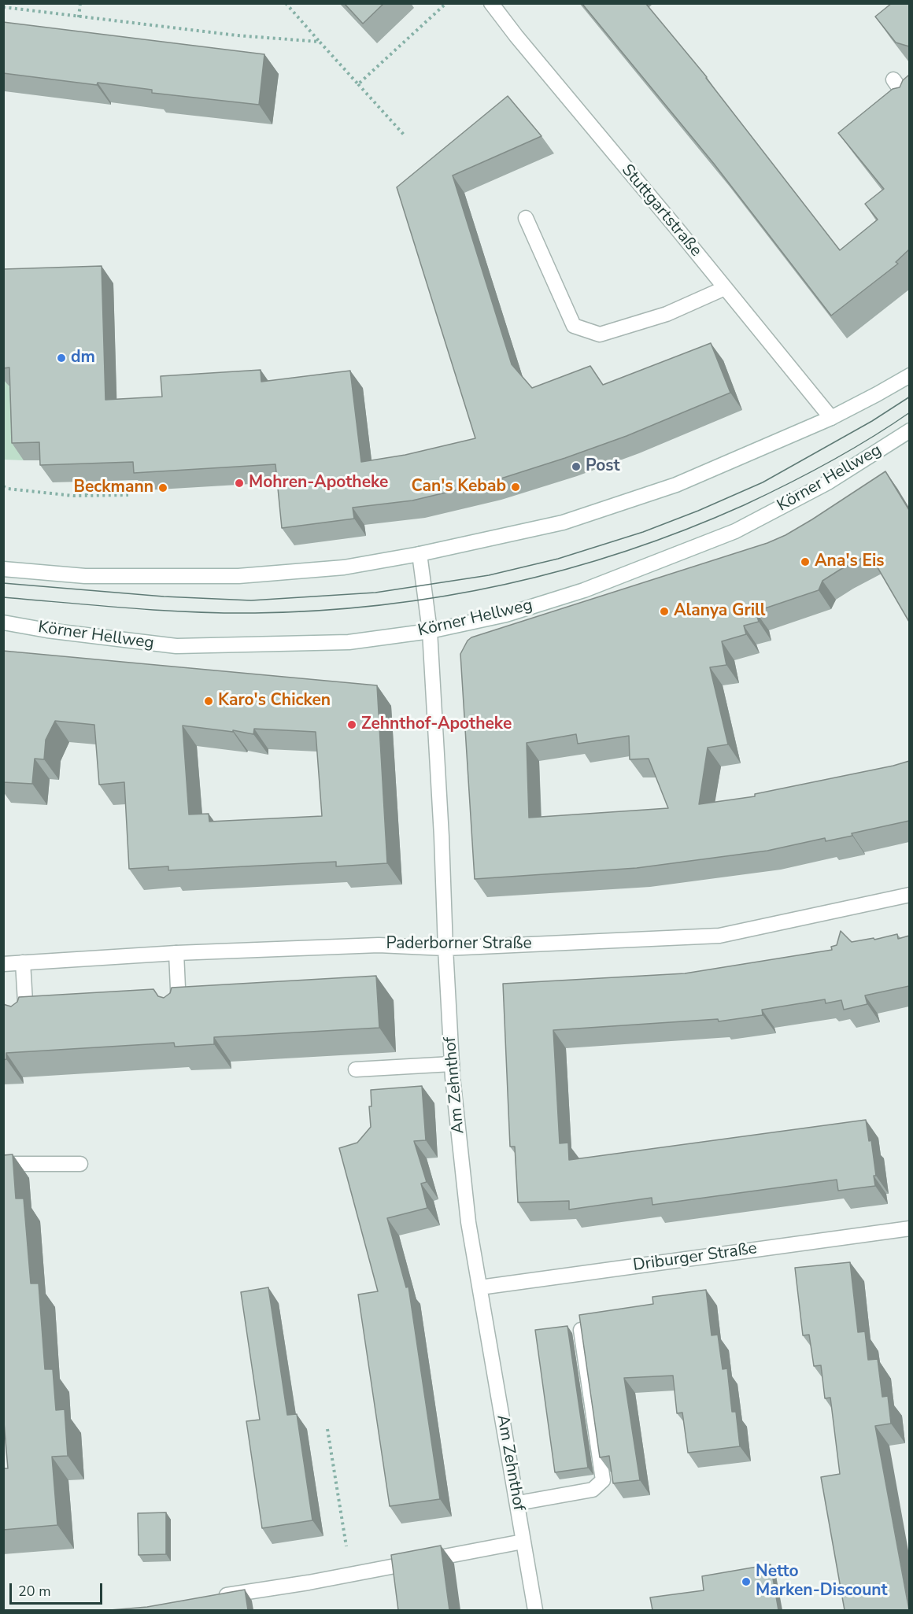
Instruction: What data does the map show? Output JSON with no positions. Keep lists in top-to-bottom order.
{
  "streets": {
    "street": [
      "Stuttgartstraße",
      "Körner Hellweg",
      "Paderborner Straße",
      "Am Zehnthof",
      "Driburger Straße"
    ]
  },
  "crossings": [
    ["Körner Hellweg", "Am Zehnthof"],
    ["Paderborner Straße", "Am Zehnthof"],
    ["Am Zehnthof", "Driburger Straße"]
  ],
  "places": [
    "dm",
    "Post",
    "Mohren-Apotheke",
    "Can's Kebab",
    "Beckmann",
    "Ana's Eis",
    "Alanya Grill",
    "Karo's Chicken",
    "Zehnthof-Apotheke",
    "Netto Marken-Discount"
  ],
  "scale_bar": "20 m"
}
